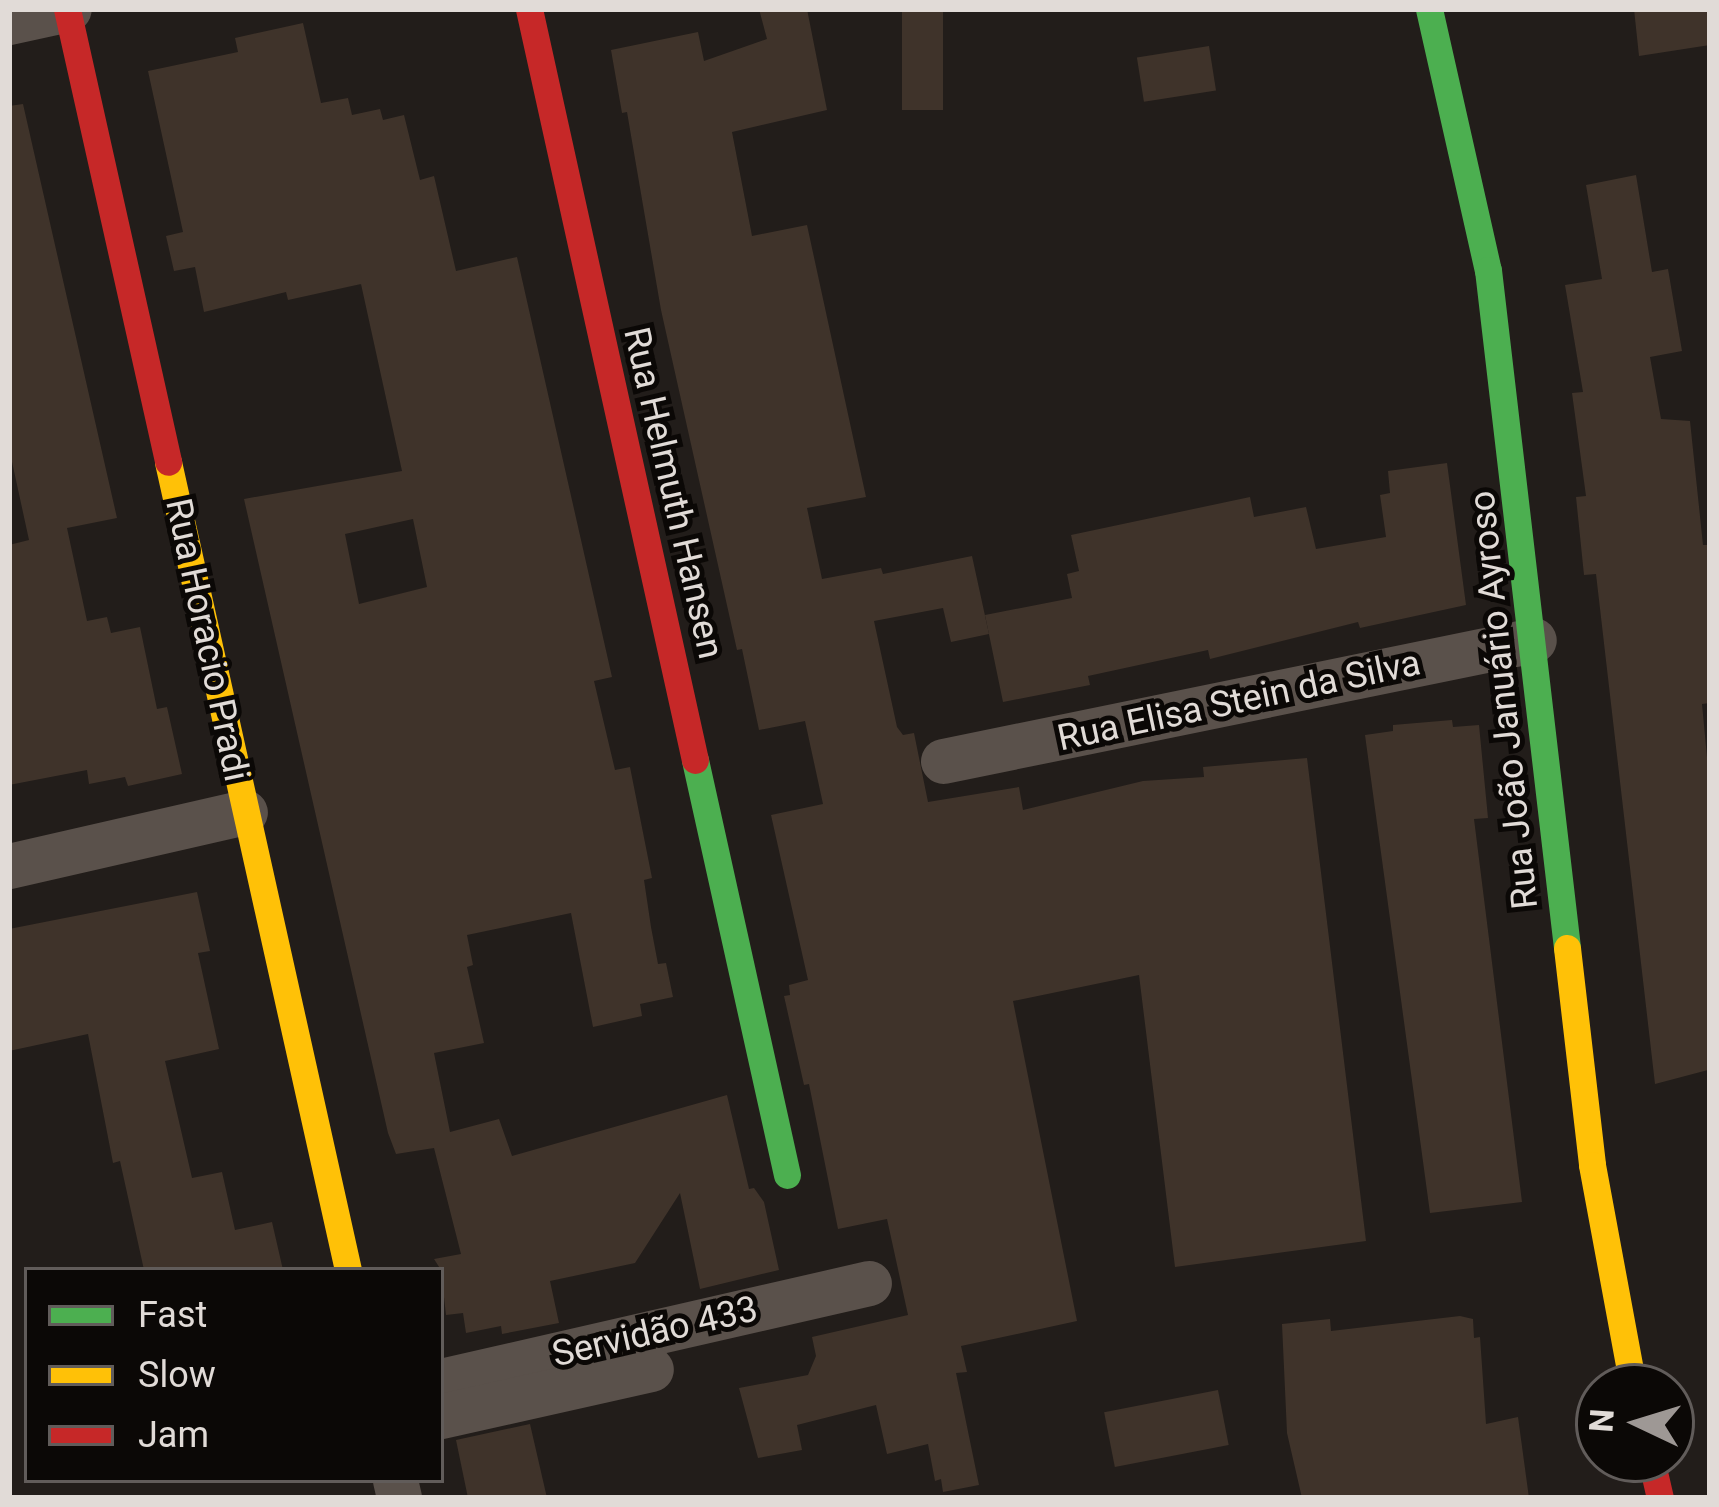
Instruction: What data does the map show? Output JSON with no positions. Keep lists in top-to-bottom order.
{
  "streets": {
    "street": [
      "Rua Helmuth Hansen",
      "Rua Horacio Pradi",
      "Rua João Januário Ayroso",
      "Rua Elisa Stein da Silva",
      "Servidão 433"
    ]
  },
  "crossings": [
    ["Rua João Januário Ayroso", "Rua Elisa Stein da Silva"]
  ],
  "legend": ["Fast", "Slow", "Jam"],
  "north": "left"
}
